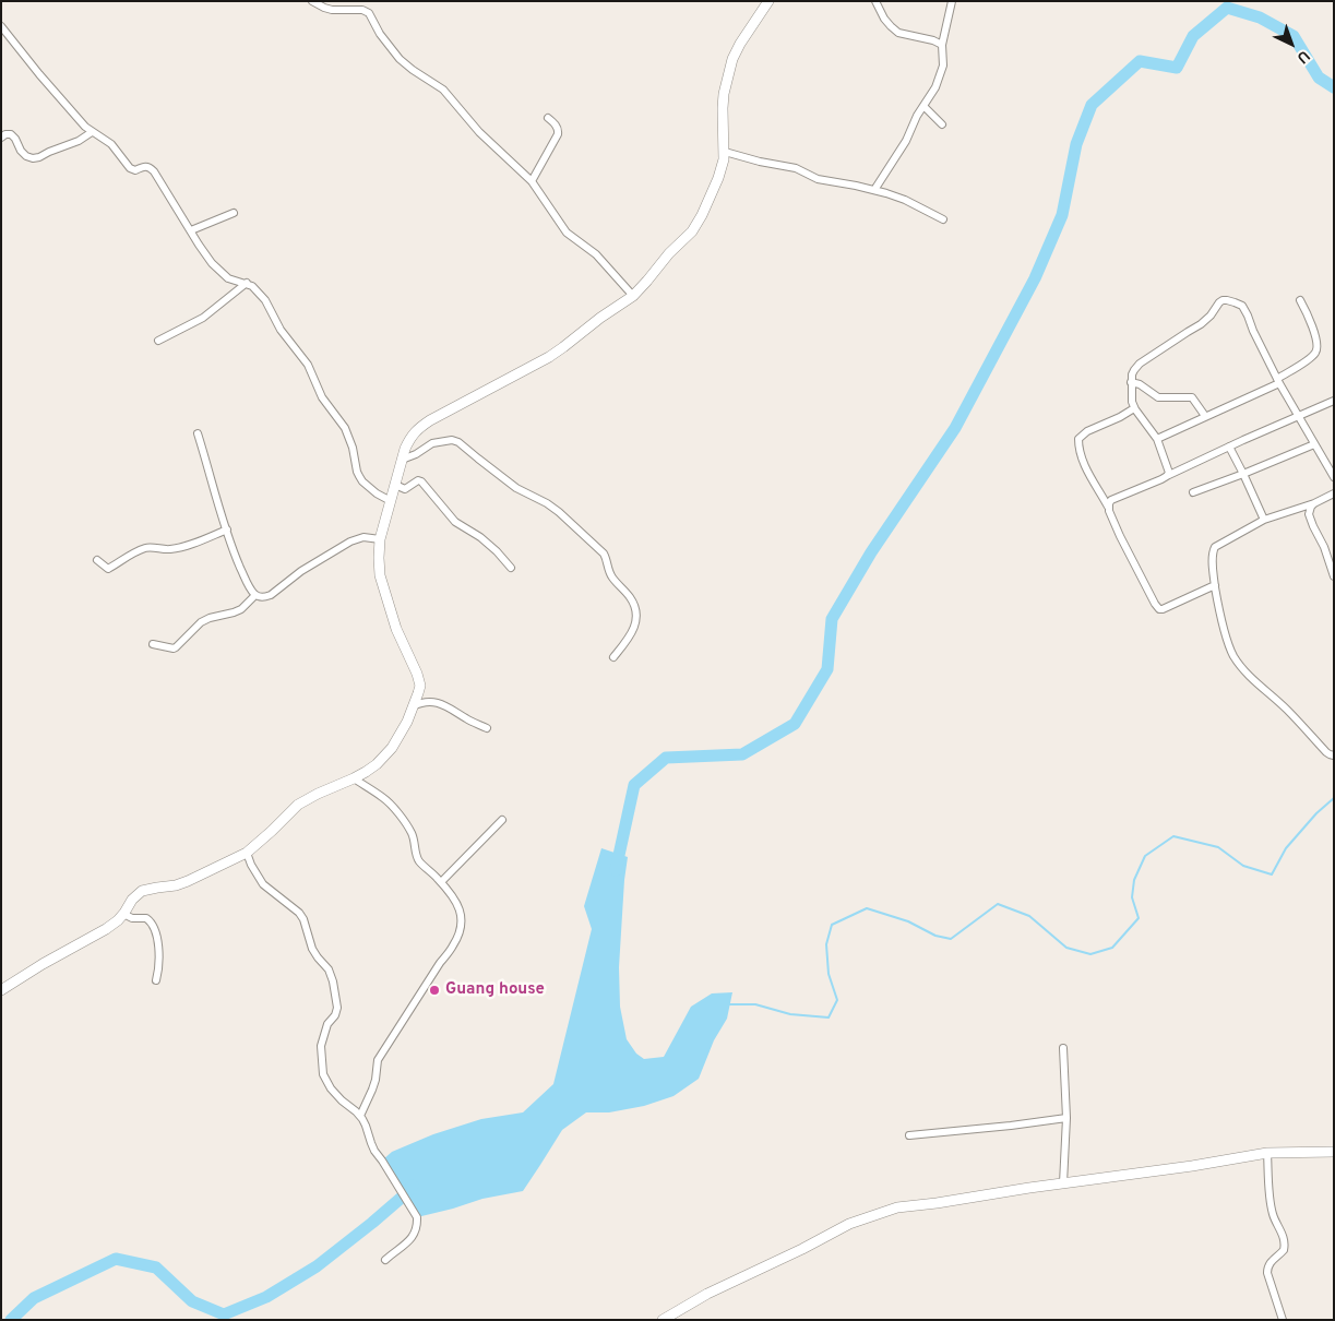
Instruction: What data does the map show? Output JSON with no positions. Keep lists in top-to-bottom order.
{
  "places": ["Guang house"],
  "north": "bottom right"
}
